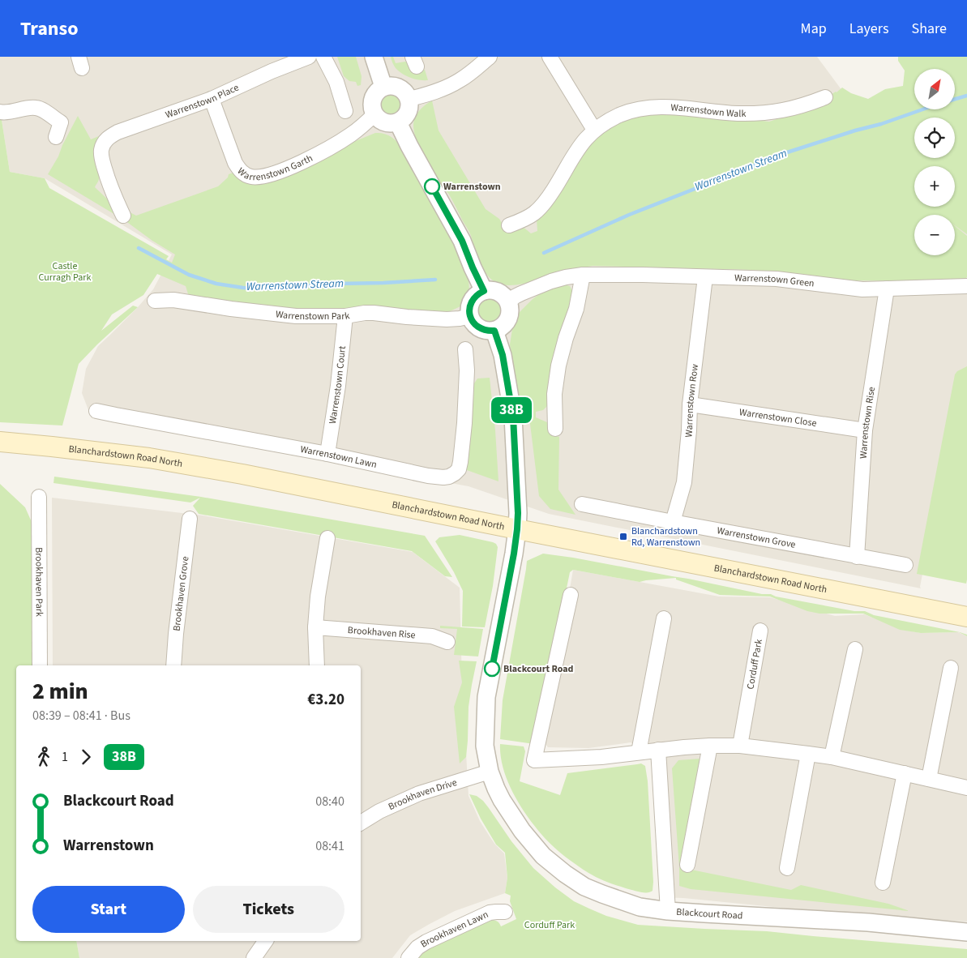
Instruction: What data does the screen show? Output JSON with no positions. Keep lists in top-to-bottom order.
{
  "streets": {
    "main road": ["Blanchardstown Road North"],
    "street": [
      "Warrenstown Place",
      "Warrenstown Walk",
      "Warrenstown Garth",
      "Warrenstown Green",
      "Warrenstown Park",
      "Warrenstown Court",
      "Warrenstown Row",
      "Warrenstown Close",
      "Warrenstown Rise",
      "Warrenstown Lawn",
      "Warrenstown Grove",
      "Brookhaven Park",
      "Brookhaven Grove",
      "Brookhaven Rise",
      "Corduff Park",
      "Brookhaven Drive",
      "Blackcourt Road",
      "Brookhaven Lawn"
    ]
  },
  "crossings": [
    ["Warrenstown Place", "Warrenstown Garth"],
    ["Warrenstown Green", "Warrenstown Park"],
    ["Warrenstown Green", "Warrenstown Row"],
    ["Warrenstown Green", "Warrenstown Rise"],
    ["Warrenstown Green", "Blackcourt Road"],
    ["Warrenstown Park", "Warrenstown Court"],
    ["Warrenstown Park", "Blackcourt Road"],
    ["Warrenstown Court", "Warrenstown Lawn"],
    ["Warrenstown Row", "Warrenstown Close"],
    ["Warrenstown Row", "Warrenstown Grove"],
    ["Warrenstown Close", "Warrenstown Rise"],
    ["Warrenstown Rise", "Warrenstown Grove"],
    ["Blanchardstown Road North", "Blackcourt Road"],
    ["Brookhaven Drive", "Blackcourt Road"]
  ],
  "water": ["Warrenstown Stream"],
  "parks": ["Castle Curragh Park", "Corduff Park"],
  "places": {
    "other": ["Warrenstown", "Blackcourt Road"],
    "transit": ["Blanchardstown Rd, Warrenstown"]
  },
  "lines": ["bus line 38B"],
  "north": "top right",
  "page": {
    "header": "Transo",
    "nav": ["Map", "Layers", "Share"],
    "on_map": "38B",
    "map_buttons": ["+", "−"],
    "heading": ["2 min", "08:39 – 08:41 · Bus", "€3.20"],
    "legs": ["1", "38B"],
    "list": [
      {
        "name": "Blackcourt Road",
        "value": "08:40"
      },
      {
        "name": "Warrenstown",
        "value": "08:41"
      }
    ],
    "buttons": ["Start", "Tickets"]
  }
}
